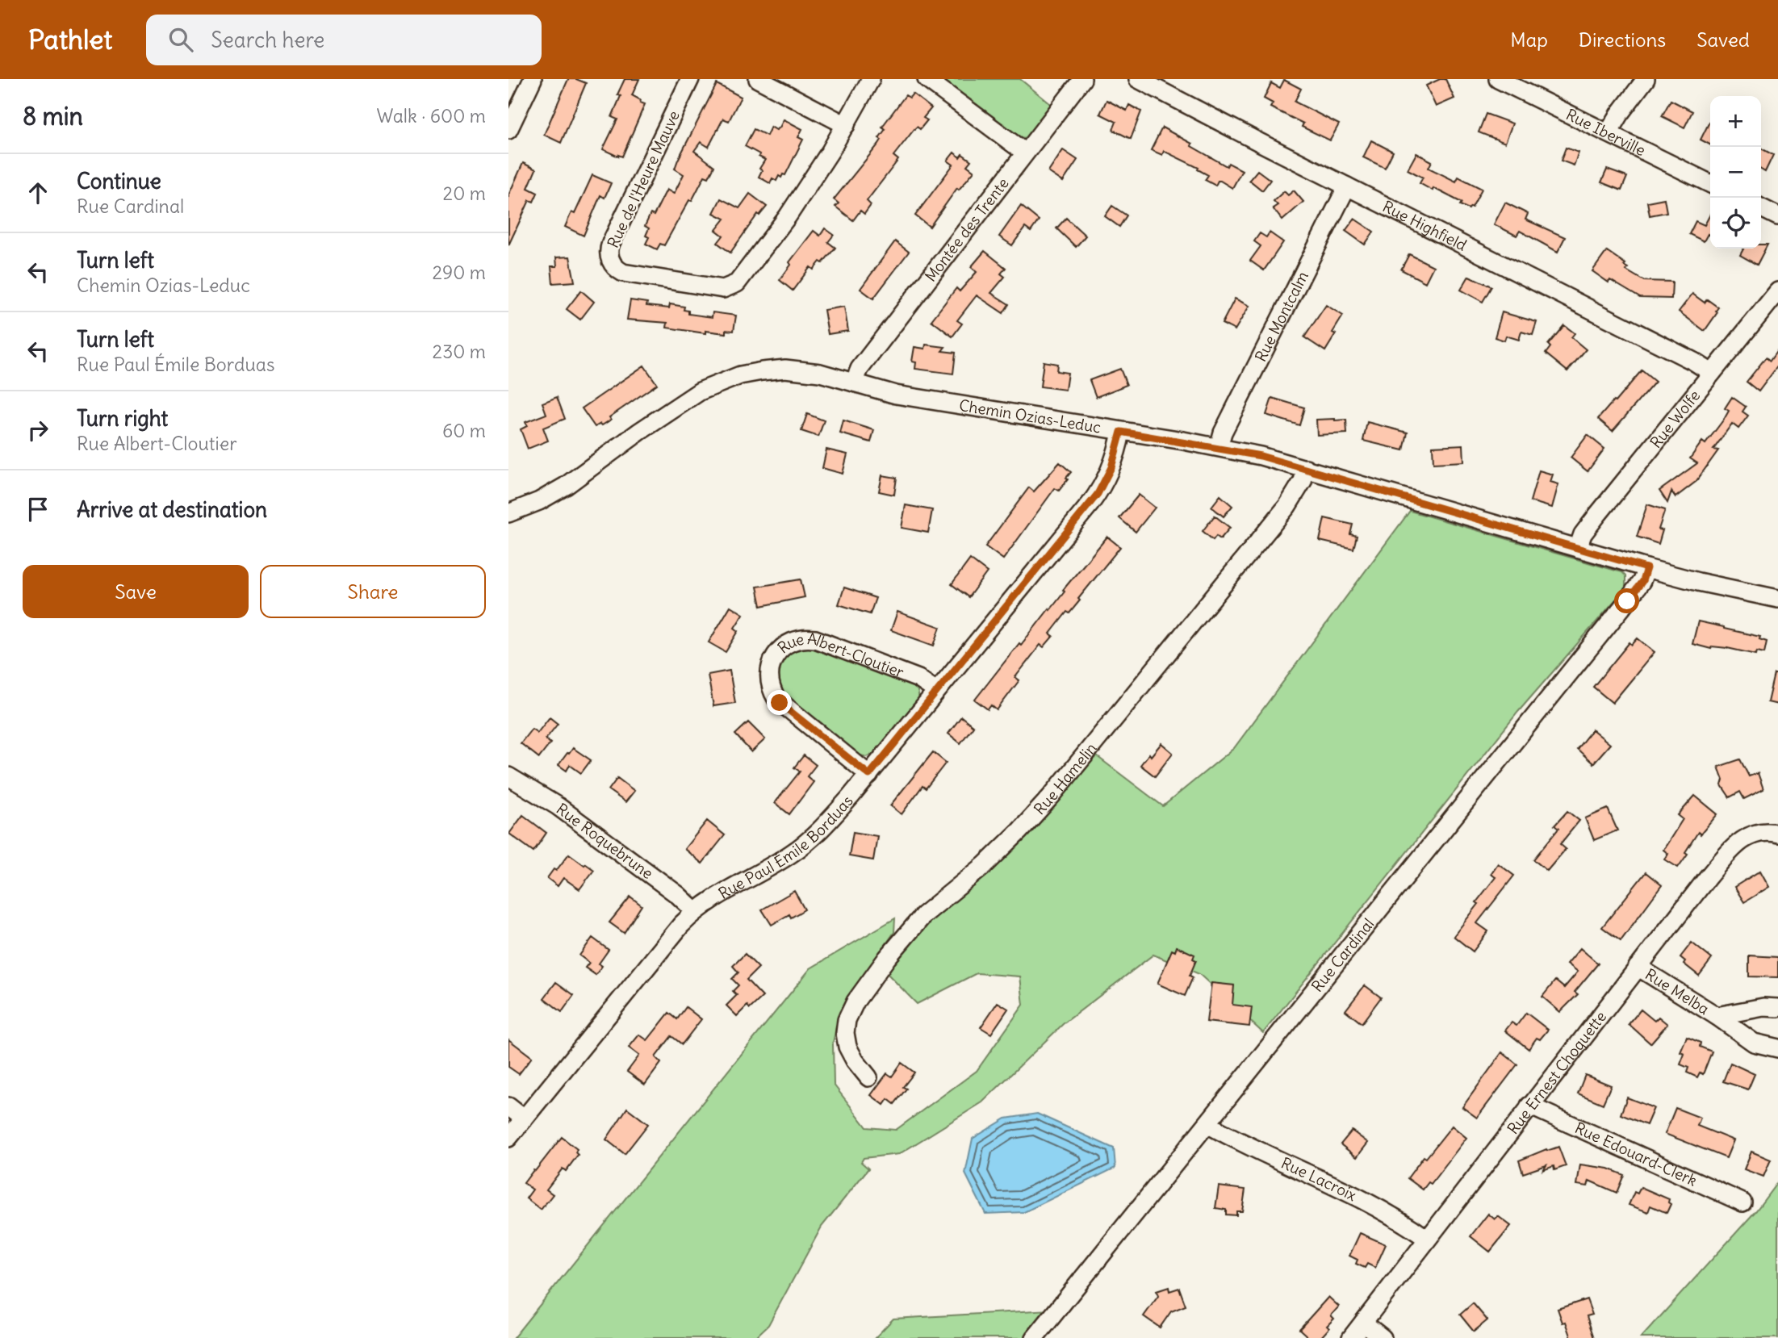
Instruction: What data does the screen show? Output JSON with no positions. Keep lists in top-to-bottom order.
{
  "streets": {
    "street": [
      "Rue Iberville",
      "Rue de l'Heure Mauve",
      "Rue Highfield",
      "Montée des Trente",
      "Rue Montcalm",
      "Chemin Ozias-Leduc",
      "Rue Wolfe",
      "Rue Albert-Cloutier",
      "Rue Hamelin",
      "Rue Roquebrune",
      "Rue Paul Émile Borduas",
      "Rue Cardinal",
      "Rue Melba",
      "Rue Ernest Choquette",
      "Rue Edouard-Clerk",
      "Rue Lacroix"
    ]
  },
  "crossings": [
    ["Rue Highfield", "Rue Montcalm"],
    ["Rue Highfield", "Rue Wolfe"],
    ["Montée des Trente", "Chemin Ozias-Leduc"],
    ["Rue Montcalm", "Chemin Ozias-Leduc"],
    ["Chemin Ozias-Leduc", "Rue Wolfe"],
    ["Chemin Ozias-Leduc", "Rue Hamelin"],
    ["Chemin Ozias-Leduc", "Rue Paul Émile Borduas"],
    ["Chemin Ozias-Leduc", "Rue Cardinal"],
    ["Rue Albert-Cloutier", "Rue Paul Émile Borduas"],
    ["Rue Roquebrune", "Rue Paul Émile Borduas"],
    ["Rue Cardinal", "Rue Lacroix"],
    ["Rue Melba", "Rue Ernest Choquette"],
    ["Rue Ernest Choquette", "Rue Edouard-Clerk"],
    ["Rue Ernest Choquette", "Rue Lacroix"]
  ],
  "page": {
    "header": "Pathlet",
    "search": "Search here",
    "nav": ["Map", "Directions", "Saved"],
    "heading": ["8 min", "Walk · 600 m"],
    "map_buttons": ["+", "−"],
    "list": [
      ["Continue", "Rue Cardinal", "20 m"],
      ["Turn left", "Chemin Ozias-Leduc", "290 m"],
      ["Turn left", "Rue Paul Émile Borduas", "230 m"],
      ["Turn right", "Rue Albert-Cloutier", "60 m"],
      "Arrive at destination"
    ],
    "buttons": ["Save", "Share"]
  }
}
